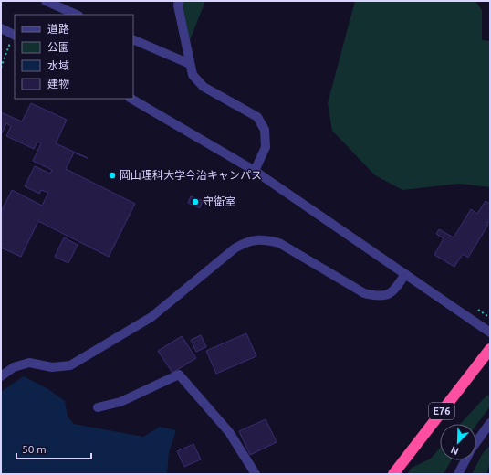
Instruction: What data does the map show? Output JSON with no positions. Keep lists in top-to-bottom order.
{
  "streets": {
    "highway": ["E76"]
  },
  "places": ["岡山理科大学今治キャンパス", "守衛室"],
  "legend": [
    "道路",
    "公園",
    "水域",
    "建物"
  ],
  "scale_bar": "50 m",
  "north": "bottom left"
}
